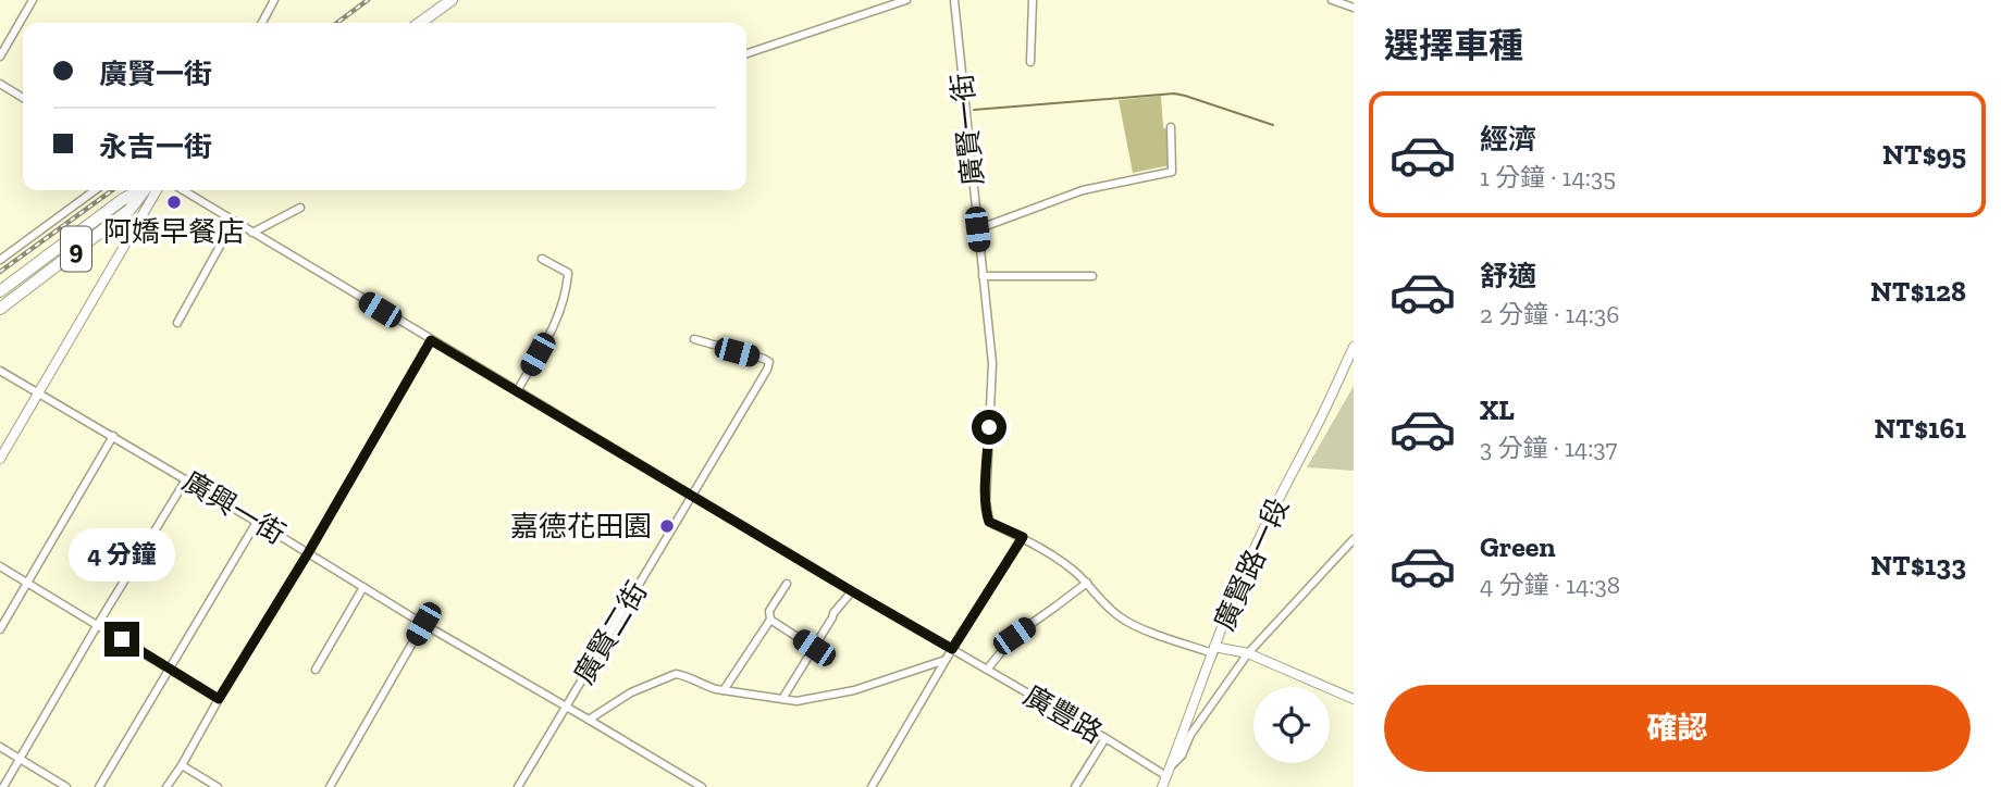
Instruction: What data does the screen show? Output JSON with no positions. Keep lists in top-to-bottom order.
{
  "streets": {
    "main road": ["9"],
    "street": [
      "廣賢一街",
      "廣興一街",
      "廣賢路一段",
      "廣賢二街",
      "廣豐路"
    ]
  },
  "crossings": [
    ["廣興一街", "廣賢二街"],
    ["廣賢路一段", "廣豐路"],
    ["廣賢二街", "廣豐路"]
  ],
  "places": ["阿嬌早餐店", "嘉德花田園"],
  "page": {
    "heading": "選擇車種",
    "banner": ["廣賢一街", "永吉一街"],
    "list": [
      {
        "name": "經濟",
        "note": "1 分鐘 · 14:35",
        "value": "NT$95"
      },
      {
        "name": "舒適",
        "note": "2 分鐘 · 14:36",
        "value": "NT$128"
      },
      {
        "name": "XL",
        "note": "3 分鐘 · 14:37",
        "value": "NT$161"
      },
      {
        "name": "Green",
        "note": "4 分鐘 · 14:38",
        "value": "NT$133"
      }
    ],
    "bubble": "4 分鐘",
    "buttons": "確認"
  }
}
